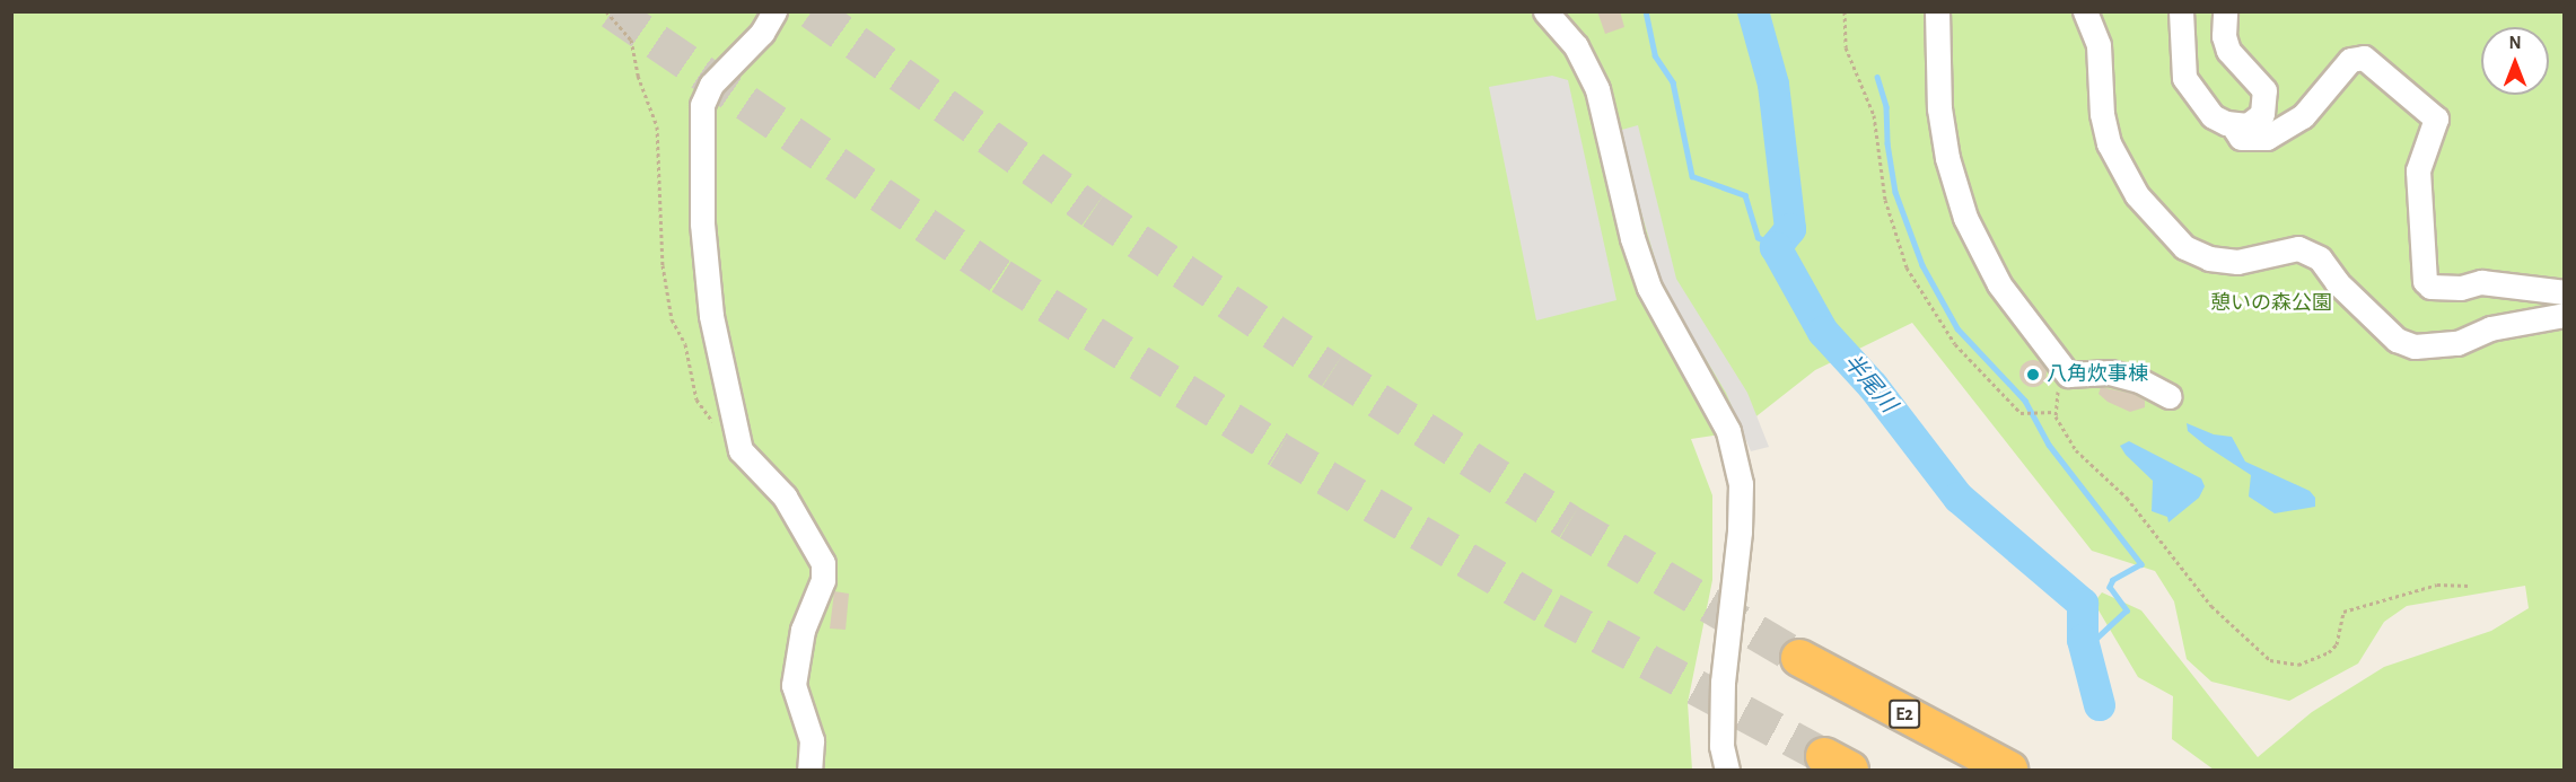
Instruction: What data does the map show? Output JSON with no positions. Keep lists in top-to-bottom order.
{
  "streets": {
    "highway": ["E2"]
  },
  "water": ["半尾川"],
  "parks": ["憩いの森公園"],
  "places": ["八角炊事棟"],
  "north": "top"
}
